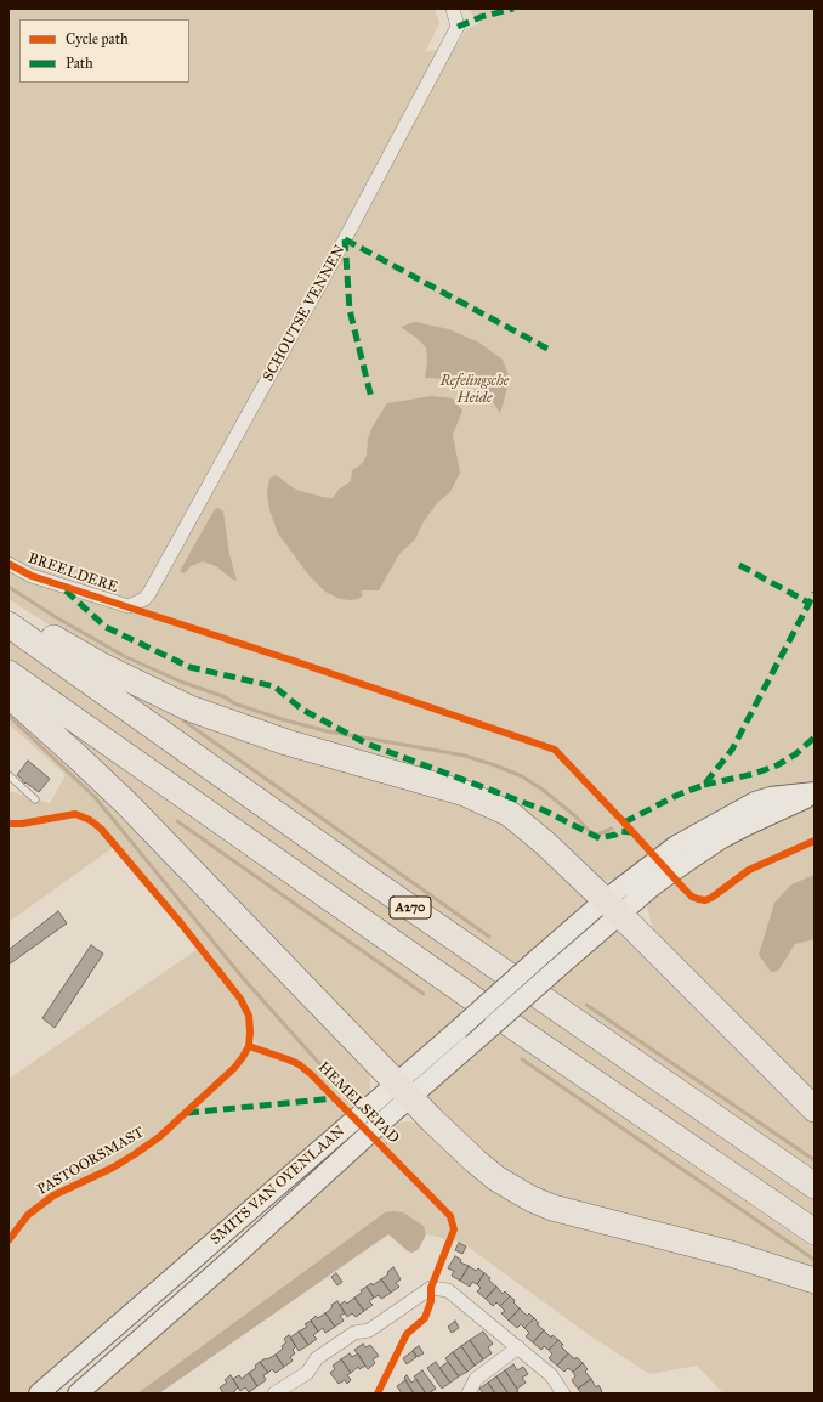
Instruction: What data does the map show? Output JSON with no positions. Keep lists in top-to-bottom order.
{
  "streets": {
    "highway": ["A270"],
    "main road": ["SMITS VAN OYENLAAN"],
    "street": ["SCHOUTSE VENNEN", "BREELDERE"],
    "cycle path": ["HEMELSEPAD", "PASTOORSMAST"]
  },
  "crossings": [
    ["SCHOUTSE VENNEN", "BREELDERE"]
  ],
  "parks": ["Refelingsche Heide"],
  "legend": ["Cycle path", "Path"]
}
